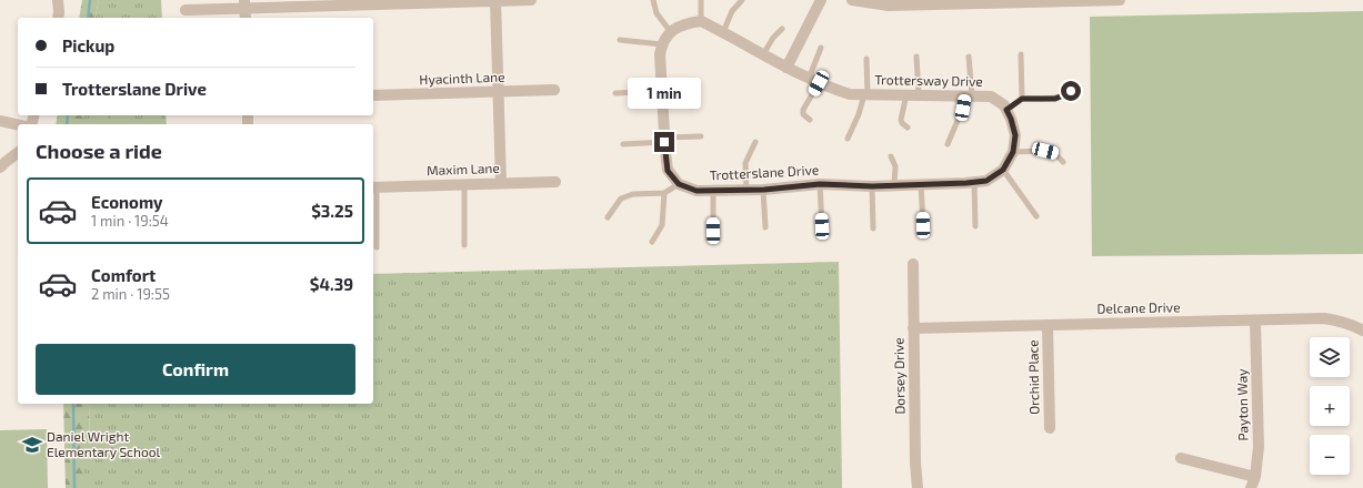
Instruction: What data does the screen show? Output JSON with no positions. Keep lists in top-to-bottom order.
{
  "streets": {
    "street": [
      "Hyacinth Lane",
      "Trottersway Drive",
      "Maxim Lane",
      "Trotterslane Drive",
      "Delcane Drive",
      "Dorsey Drive",
      "Orchid Place",
      "Payton Way"
    ]
  },
  "crossings": [
    ["Delcane Drive", "Dorsey Drive"],
    ["Delcane Drive", "Orchid Place"],
    ["Delcane Drive", "Payton Way"]
  ],
  "places": {
    "school or university": ["Daniel Wright Elementary School"]
  },
  "page": {
    "banner": ["Pickup", "Trotterslane Drive"],
    "bubble": "1 min",
    "heading": "Choose a ride",
    "list": [
      {
        "name": "Economy",
        "note": "1 min · 19:54",
        "value": "$3.25"
      },
      {
        "name": "Comfort",
        "note": "2 min · 19:55",
        "value": "$4.39"
      }
    ],
    "buttons": "Confirm",
    "map_buttons": ["+", "−"]
  }
}
